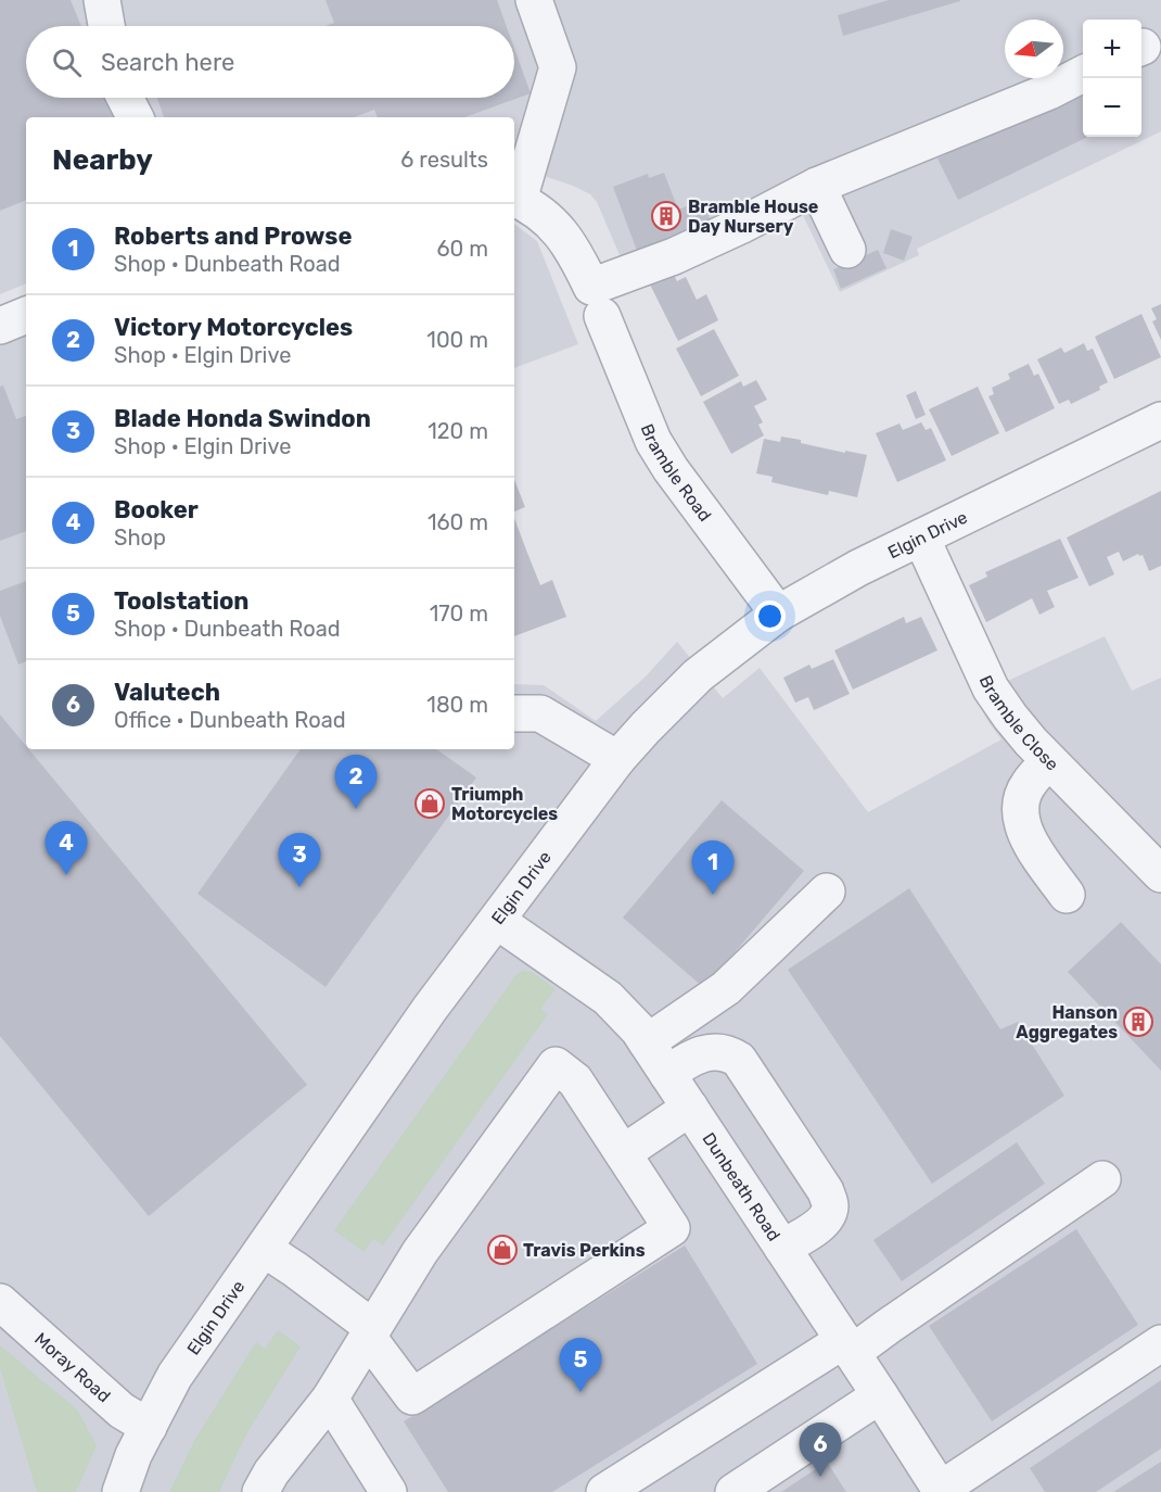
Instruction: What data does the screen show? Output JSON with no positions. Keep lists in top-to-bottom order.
{
  "streets": {
    "street": [
      "Bramble Road",
      "Elgin Drive",
      "Bramble Close",
      "Dunbeath Road",
      "Moray Road"
    ]
  },
  "crossings": [
    ["Bramble Road", "Elgin Drive"],
    ["Elgin Drive", "Bramble Close"],
    ["Elgin Drive", "Dunbeath Road"],
    ["Elgin Drive", "Moray Road"]
  ],
  "places": {
    "building": ["Bramble House Day Nursery", "Hanson Aggregates"],
    "shop": ["Triumph Motorcycles", "Travis Perkins"]
  },
  "north": "left",
  "page": {
    "map_buttons": ["+", "−"],
    "search": "Search here",
    "heading": ["Nearby", "6 results"],
    "list": [
      {
        "mark": "1",
        "name": "Roberts and Prowse",
        "note": "Shop · Dunbeath Road",
        "value": "60 m"
      },
      {
        "mark": "2",
        "name": "Victory Motorcycles",
        "note": "Shop · Elgin Drive",
        "value": "100 m"
      },
      {
        "mark": "3",
        "name": "Blade Honda Swindon",
        "note": "Shop · Elgin Drive",
        "value": "120 m"
      },
      {
        "mark": "4",
        "name": "Booker",
        "note": "Shop",
        "value": "160 m"
      },
      {
        "mark": "5",
        "name": "Toolstation",
        "note": "Shop · Dunbeath Road",
        "value": "170 m"
      },
      {
        "mark": "6",
        "name": "Valutech",
        "note": "Office · Dunbeath Road",
        "value": "180 m"
      }
    ],
    "pins": [
      "2",
      "4",
      "3",
      "1",
      "5",
      "6"
    ]
  }
}
